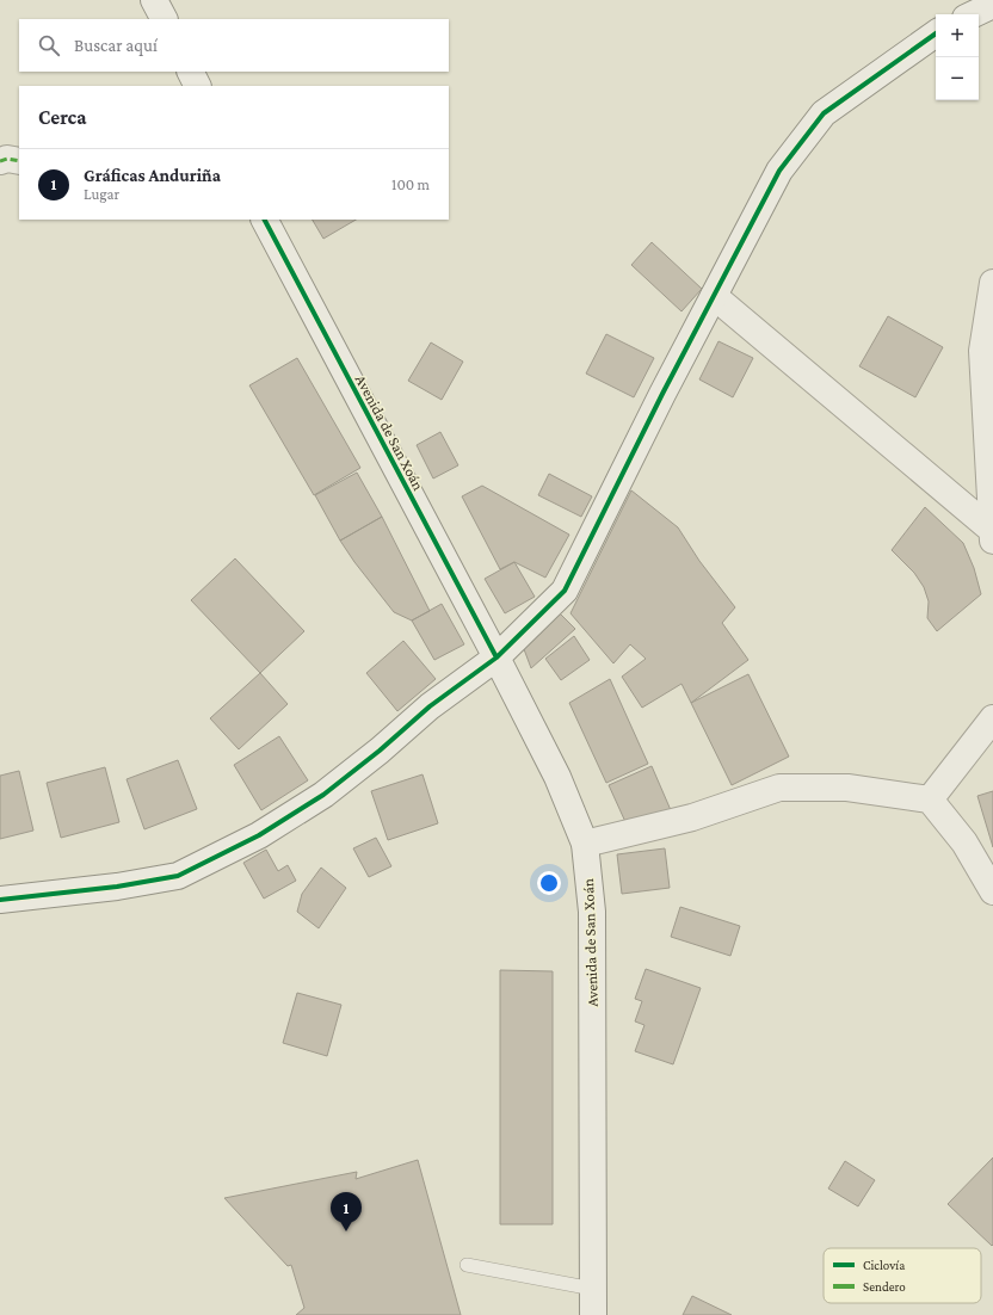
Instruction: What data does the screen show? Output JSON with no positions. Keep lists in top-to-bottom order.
{
  "streets": {
    "street": ["Avenida de San Xoán"]
  },
  "legend": ["Ciclovía", "Sendero"],
  "page": {
    "map_buttons": ["+", "−"],
    "search": "Buscar aquí",
    "heading": "Cerca",
    "list": [
      {
        "mark": "1",
        "name": "Gráficas Anduriña",
        "note": "Lugar",
        "value": "100 m"
      }
    ],
    "pins": "1"
  }
}
